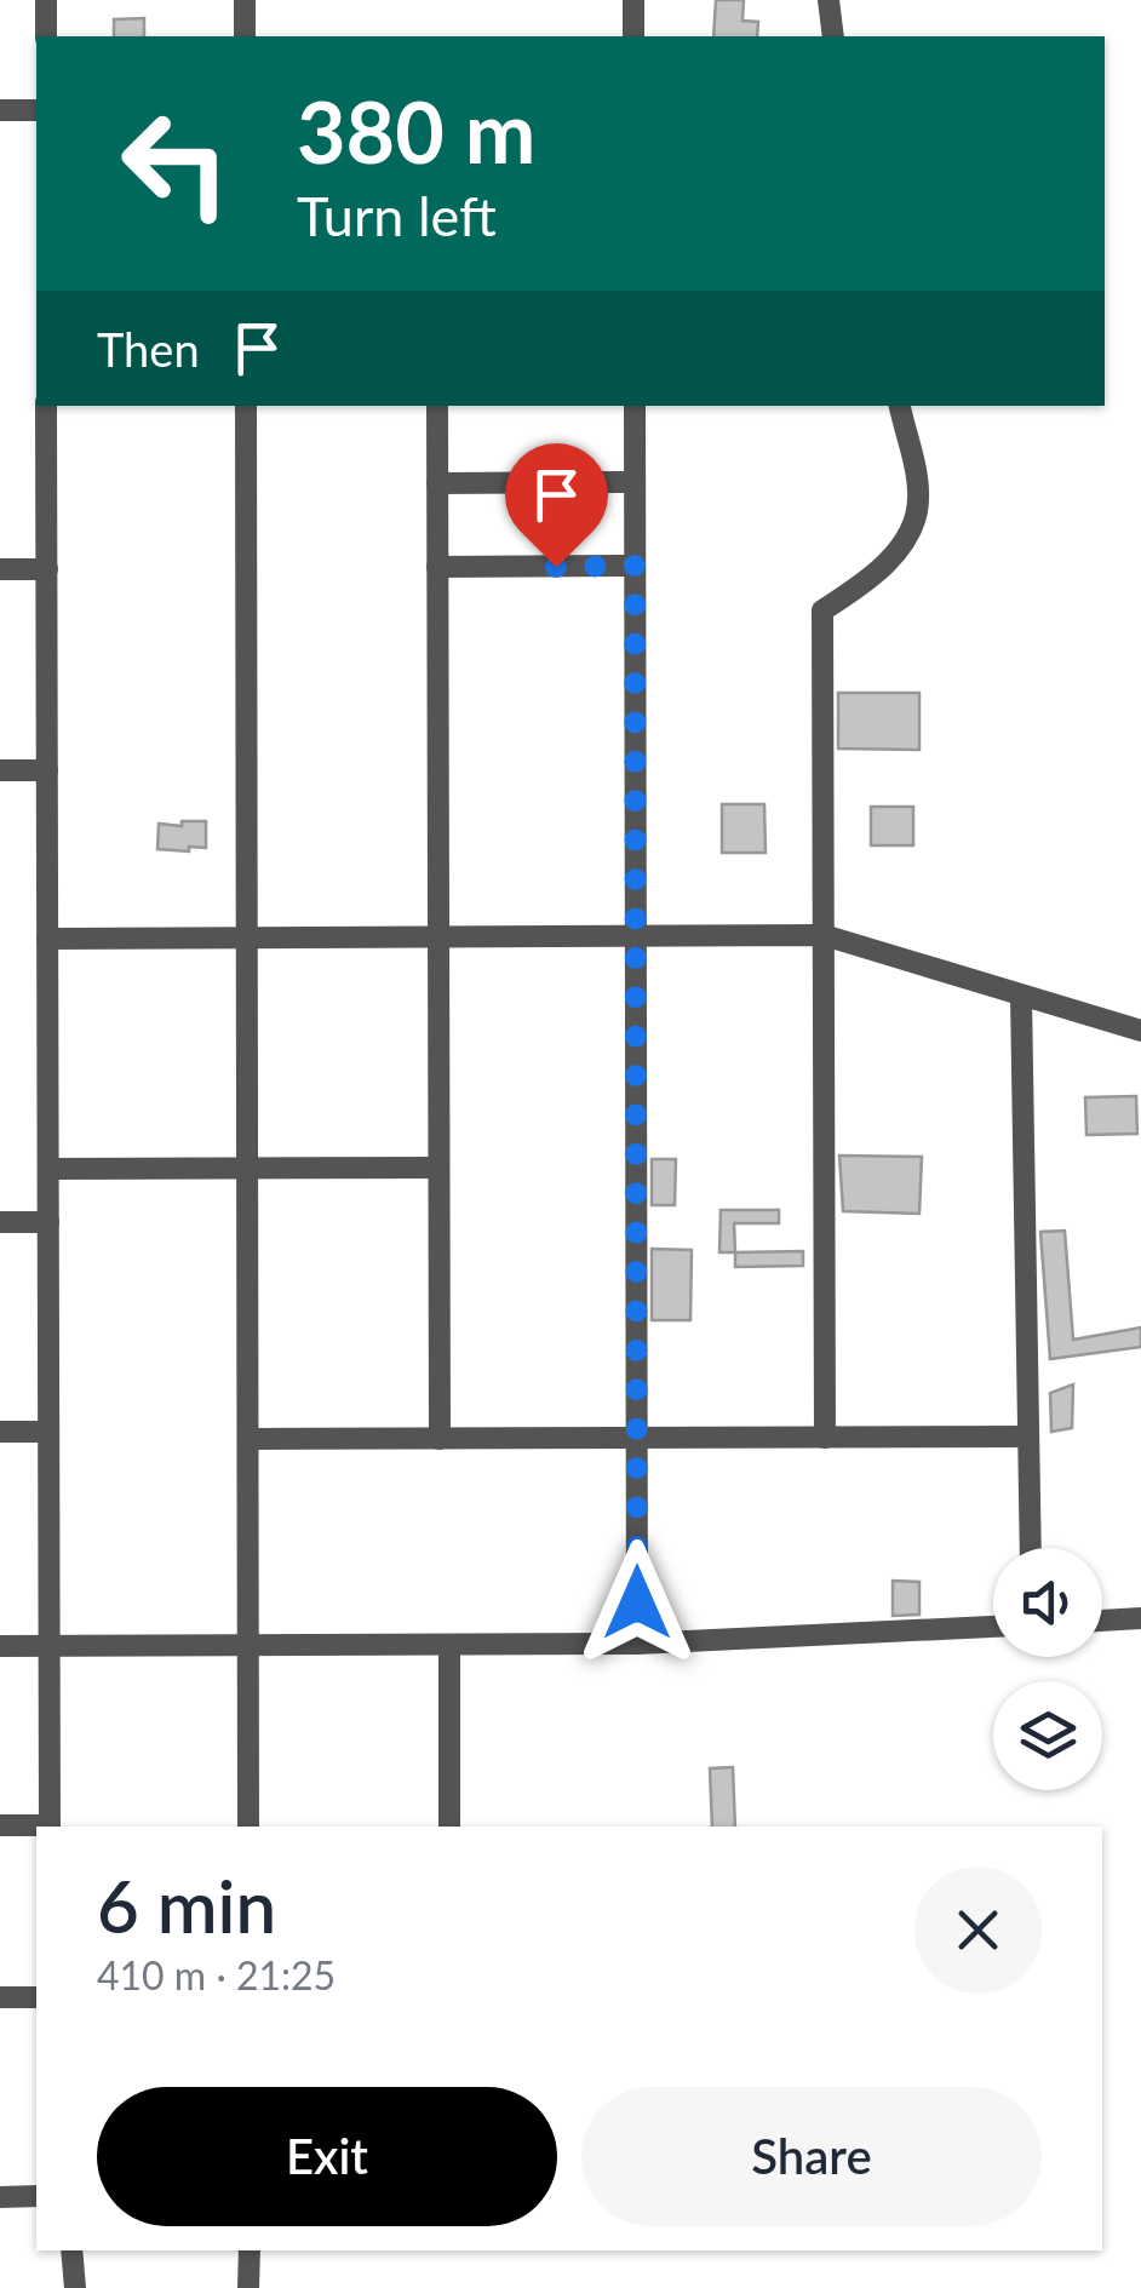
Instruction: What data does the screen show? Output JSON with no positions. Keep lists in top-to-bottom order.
{
  "page": {
    "turn": ["380 m", "Turn left"],
    "then": "Then",
    "heading": ["6 min", "410 m · 21:25"],
    "buttons": ["Exit", "Share"]
  }
}
